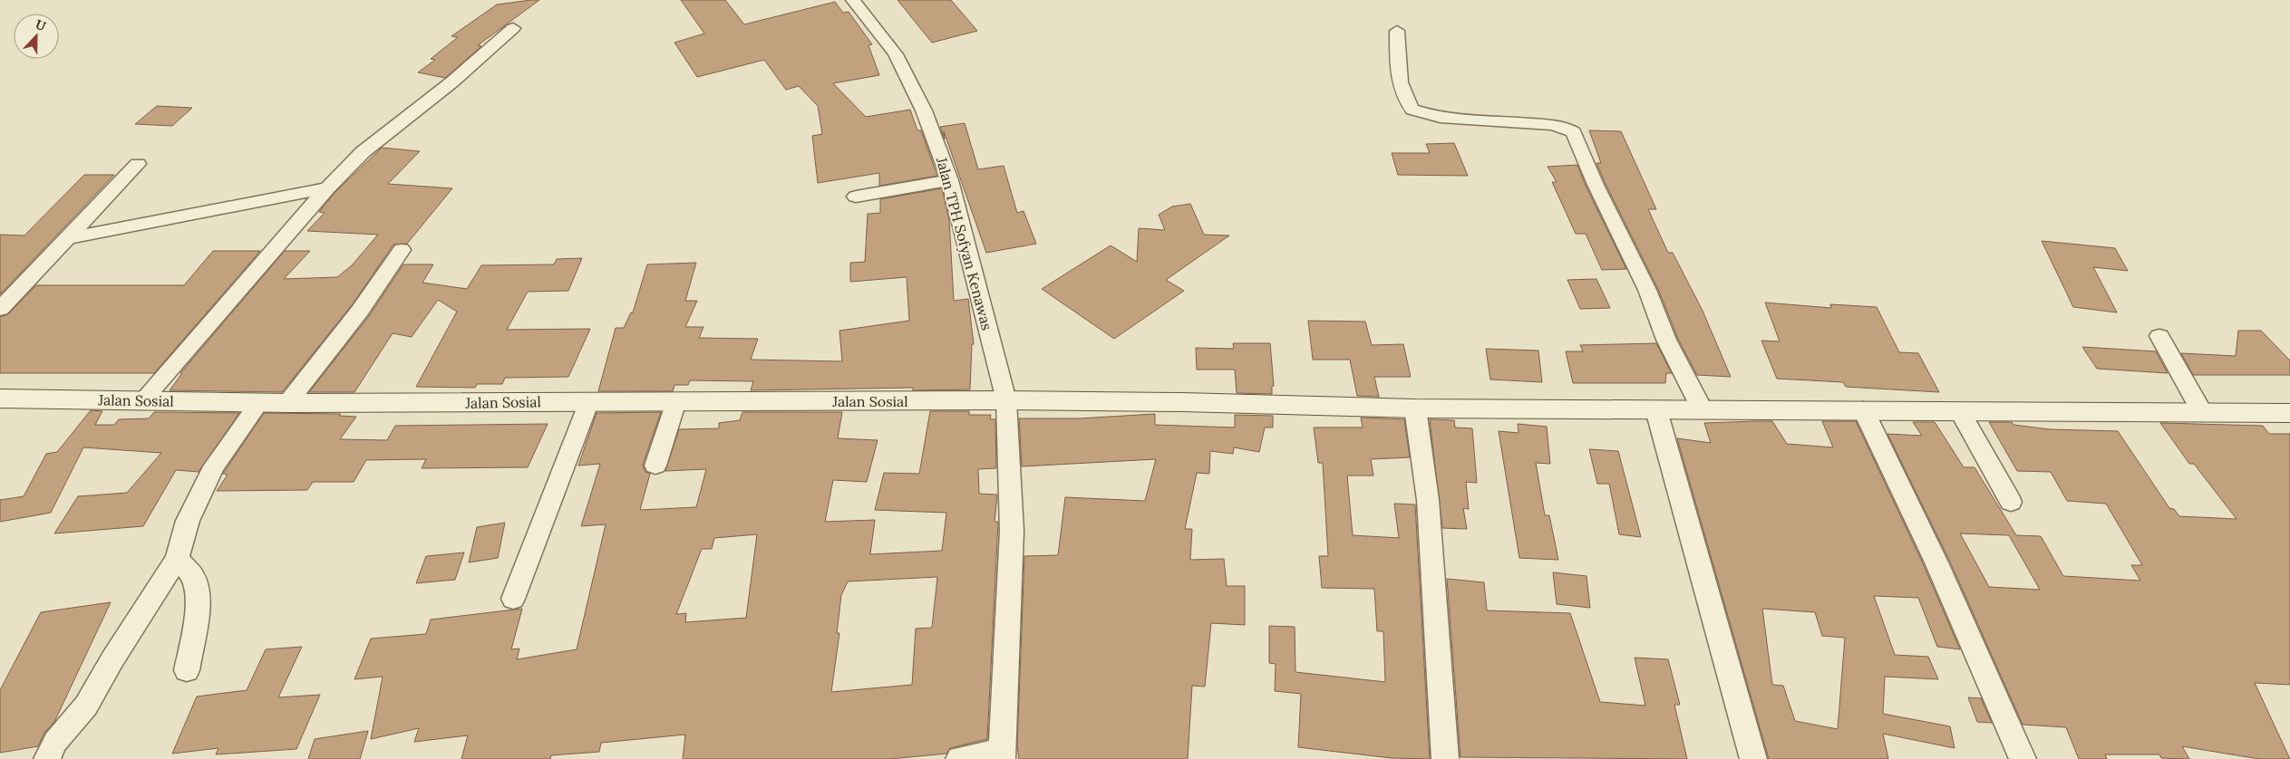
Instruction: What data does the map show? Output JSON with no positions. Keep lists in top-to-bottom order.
{
  "streets": {
    "street": ["Jalan TPH Sofyan Kenawas", "Jalan Sosial"]
  },
  "crossings": [
    ["Jalan TPH Sofyan Kenawas", "Jalan Sosial"]
  ],
  "north": "top"
}
